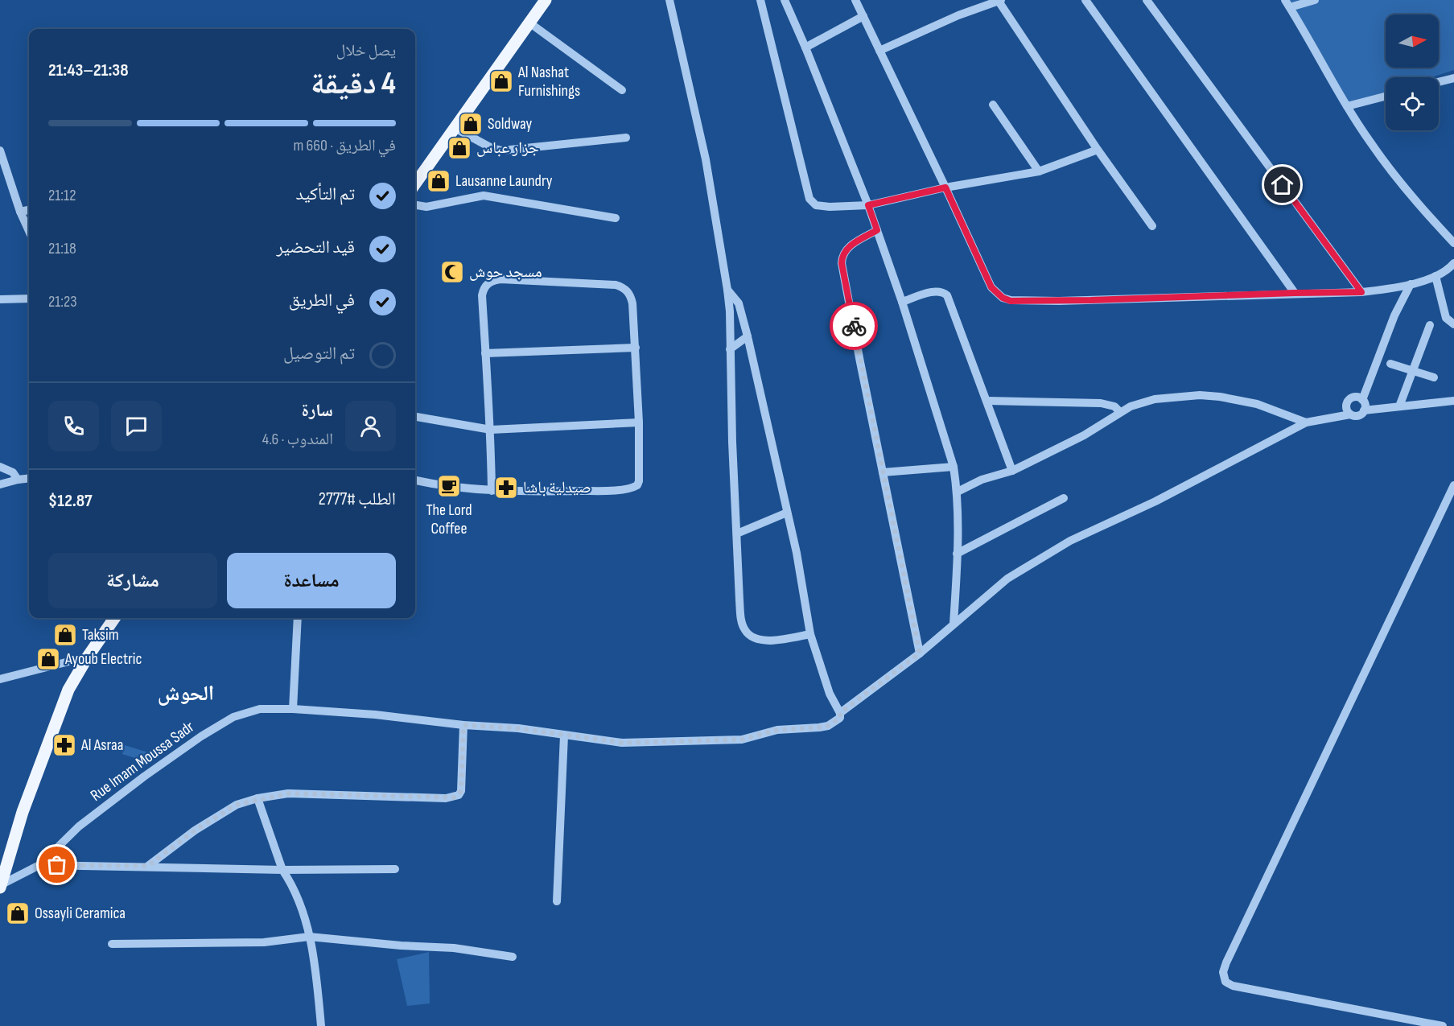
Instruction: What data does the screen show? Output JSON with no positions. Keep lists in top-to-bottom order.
{
  "streets": {
    "street": ["Rue Imam Moussa Sadr"]
  },
  "districts": ["الحوش"],
  "places": {
    "shop": [
      "Al Nashat Furnishings",
      "Soldway",
      "جزار عباس",
      "Lausanne Laundry",
      "Taksim",
      "Ayoub Electric",
      "Ossayli Ceramica"
    ],
    "mosque": ["مسجد حوش"],
    "cafe": ["The Lord Coffee"],
    "pharmacy": ["صيدلية باشا", "Al Asraa"]
  },
  "north": "right",
  "page": {
    "heading": ["4 دقيقة", "يصل خلال", "21:38–21:43"],
    "panel": [
      "سارة",
      "المندوب · 4.6",
      "الطلب #2777",
      "$12.87"
    ],
    "bar": "في الطريق · 660 m",
    "list": [
      ["تم التأكيد", "21:12"],
      ["قيد التحضير", "21:18"],
      ["في الطريق", "21:23"],
      "تم التوصيل"
    ],
    "buttons": ["مساعدة", "مشاركة"]
  }
}
